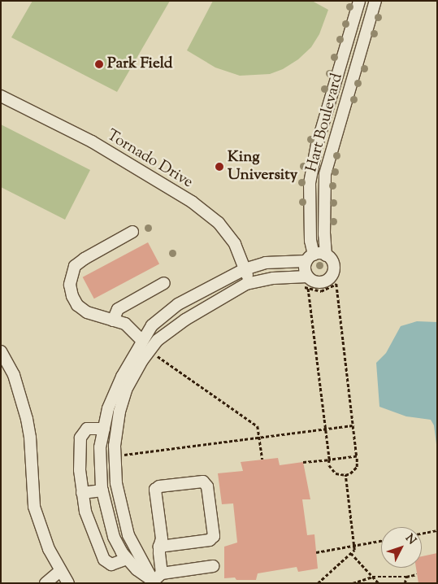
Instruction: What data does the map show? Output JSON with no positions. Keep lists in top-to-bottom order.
{
  "streets": {
    "street": ["Hart Boulevard", "Tornado Drive"]
  },
  "crossings": [
    ["Hart Boulevard", "Tornado Drive"]
  ],
  "places": ["Park Field", "King University"],
  "north": "top right"
}
